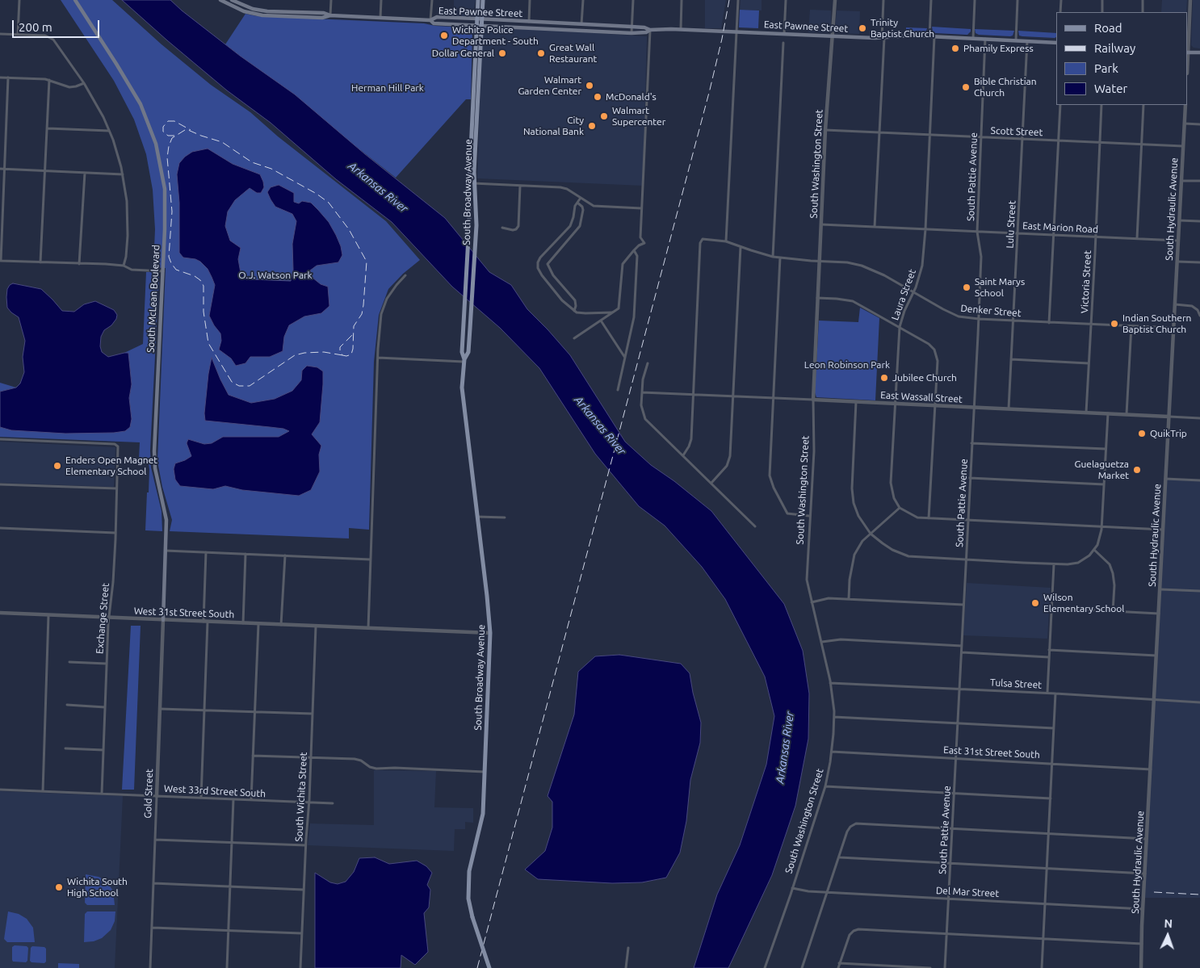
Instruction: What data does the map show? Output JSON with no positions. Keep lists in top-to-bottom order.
{
  "streets": {
    "main road": ["East Pawnee Street", "South Broadway Avenue", "South McLean Boulevard"],
    "street": [
      "Scott Street",
      "South Washington Street",
      "South Pattie Avenue",
      "South Hydraulic Avenue",
      "Lulu Street",
      "East Marion Road",
      "Victoria Street",
      "Laura Street",
      "Denker Street",
      "East Wassall Street",
      "West 31st Street South",
      "Exchange Street",
      "Tulsa Street",
      "East 31st Street South",
      "West 33rd Street South",
      "Gold Street",
      "South Wichita Street",
      "Del Mar Street"
    ]
  },
  "crossings": [
    ["East Pawnee Street", "South Washington Street"],
    ["East Pawnee Street", "South Pattie Avenue"],
    ["East Pawnee Street", "South Broadway Avenue"],
    ["East Pawnee Street", "Lulu Street"],
    ["East Pawnee Street", "Laura Street"],
    ["Scott Street", "South Washington Street"],
    ["Scott Street", "South Pattie Avenue"],
    ["Scott Street", "South Hydraulic Avenue"],
    ["Scott Street", "Lulu Street"],
    ["Scott Street", "Victoria Street"],
    ["Scott Street", "Laura Street"],
    ["South Washington Street", "East Marion Road"],
    ["South Washington Street", "Denker Street"],
    ["South Washington Street", "East Wassall Street"],
    ["South Washington Street", "Tulsa Street"],
    ["South Washington Street", "East 31st Street South"],
    ["South Washington Street", "Del Mar Street"],
    ["South Pattie Avenue", "East Marion Road"],
    ["South Pattie Avenue", "Denker Street"],
    ["South Pattie Avenue", "East Wassall Street"],
    ["South Pattie Avenue", "Tulsa Street"],
    ["South Pattie Avenue", "East 31st Street South"],
    ["South Pattie Avenue", "Del Mar Street"],
    ["South Hydraulic Avenue", "East Marion Road"],
    ["South Hydraulic Avenue", "Denker Street"],
    ["South Hydraulic Avenue", "East Wassall Street"],
    ["South Hydraulic Avenue", "Tulsa Street"],
    ["South Hydraulic Avenue", "East 31st Street South"],
    ["South Hydraulic Avenue", "Del Mar Street"],
    ["Lulu Street", "East Marion Road"],
    ["Lulu Street", "Denker Street"],
    ["Lulu Street", "East Wassall Street"],
    ["East Marion Road", "Victoria Street"],
    ["East Marion Road", "Laura Street"],
    ["Victoria Street", "Denker Street"],
    ["Victoria Street", "East Wassall Street"],
    ["Laura Street", "Denker Street"],
    ["Laura Street", "East Wassall Street"],
    ["South McLean Boulevard", "West 31st Street South"],
    ["South McLean Boulevard", "Gold Street"],
    ["West 31st Street South", "Exchange Street"],
    ["West 31st Street South", "Gold Street"],
    ["West 31st Street South", "South Wichita Street"],
    ["Exchange Street", "West 33rd Street South"],
    ["West 33rd Street South", "Gold Street"],
    ["West 33rd Street South", "South Wichita Street"]
  ],
  "water": ["Arkansas River"],
  "parks": ["Herman Hill Park", "O.J. Watson Park", "Leon Robinson Park"],
  "places": [
    "Trinity Baptist Church",
    "Wichita Police Department - South",
    "Phamily Express",
    "Dollar General",
    "Great Wall Restaurant",
    "Walmart Garden Center",
    "Bible Christian Church",
    "McDonald's",
    "Walmart Supercenter",
    "City National Bank",
    "Saint Marys School",
    "Indian Southern Baptist Church",
    "Jubilee Church",
    "QuikTrip",
    "Enders Open Magnet Elementary School",
    "Guelaguetza Market",
    "Wilson Elementary School",
    "Wichita South High School"
  ],
  "legend": [
    "Road",
    "Railway",
    "Park",
    "Water"
  ],
  "scale_bar": "200 m",
  "north": "top"
}
